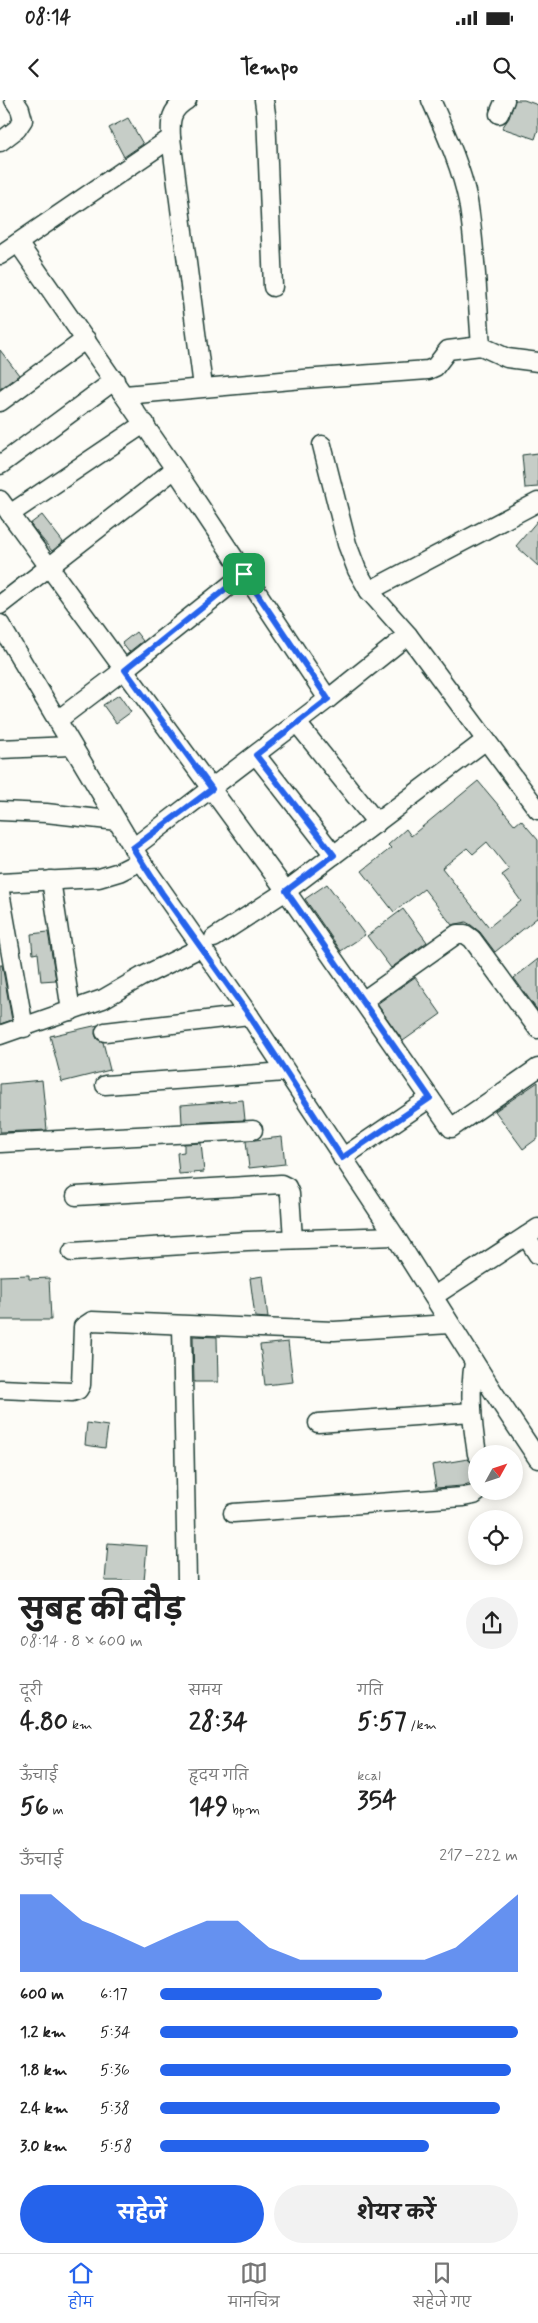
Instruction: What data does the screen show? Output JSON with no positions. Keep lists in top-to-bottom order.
{
  "north": "top right",
  "page": {
    "status": "08:14",
    "header": "Tempo",
    "heading": ["सुबह की दौड़", "08:14 · 8 × 600 m"],
    "stats": [
      ["दूरी", "4.80 km"],
      ["समय", "28:34"],
      ["गति", "5:57 /km"],
      ["ऊँचाई", "56 m"],
      ["हृदय गति", "149 bpm"],
      ["kcal", "354"]
    ],
    "chart": ["ऊँचाई", "217–222 m"],
    "list": [
      {
        "name": "600 m",
        "note": "6:17"
      },
      {
        "name": "1.2 km",
        "note": "5:34"
      },
      {
        "name": "1.8 km",
        "note": "5:36"
      },
      {
        "name": "2.4 km",
        "note": "5:38"
      },
      {
        "name": "3.0 km",
        "note": "5:58"
      }
    ],
    "buttons": ["सहेजें", "शेयर करें"],
    "tabs": ["होम", "मानचित्र", "सहेजे गए"]
  }
}
